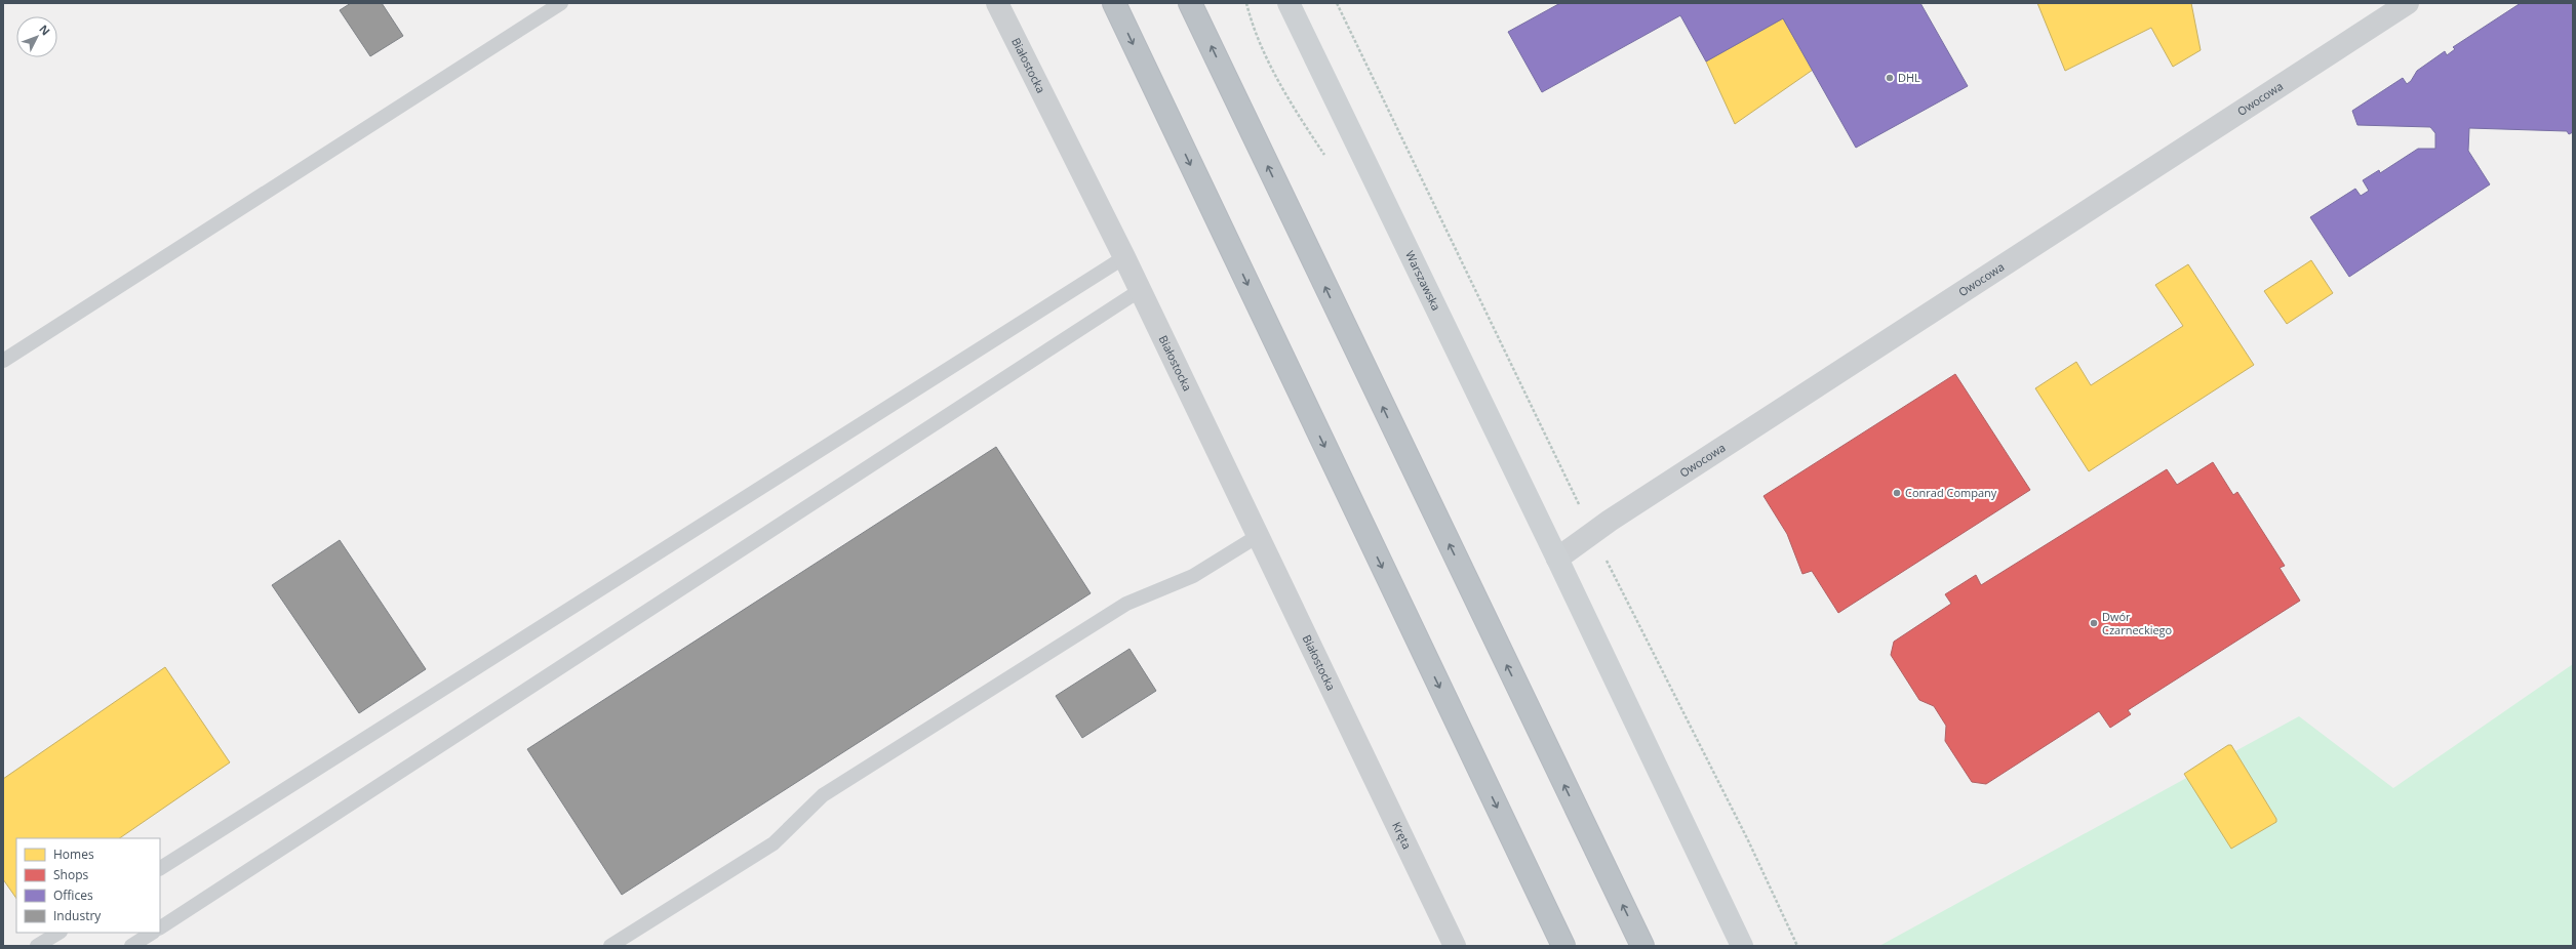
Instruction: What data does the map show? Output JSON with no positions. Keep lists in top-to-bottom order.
{
  "streets": {
    "street": [
      "Białostocka",
      "Owocowa",
      "Warszawska",
      "Kręta"
    ]
  },
  "crossings": [
    ["Białostocka", "Kręta"],
    ["Owocowa", "Warszawska"]
  ],
  "places": ["DHL", "Conrad Company", "Dwór Czarneckiego"],
  "legend": [
    "Homes",
    "Shops",
    "Offices",
    "Industry"
  ],
  "north": "top right"
}
